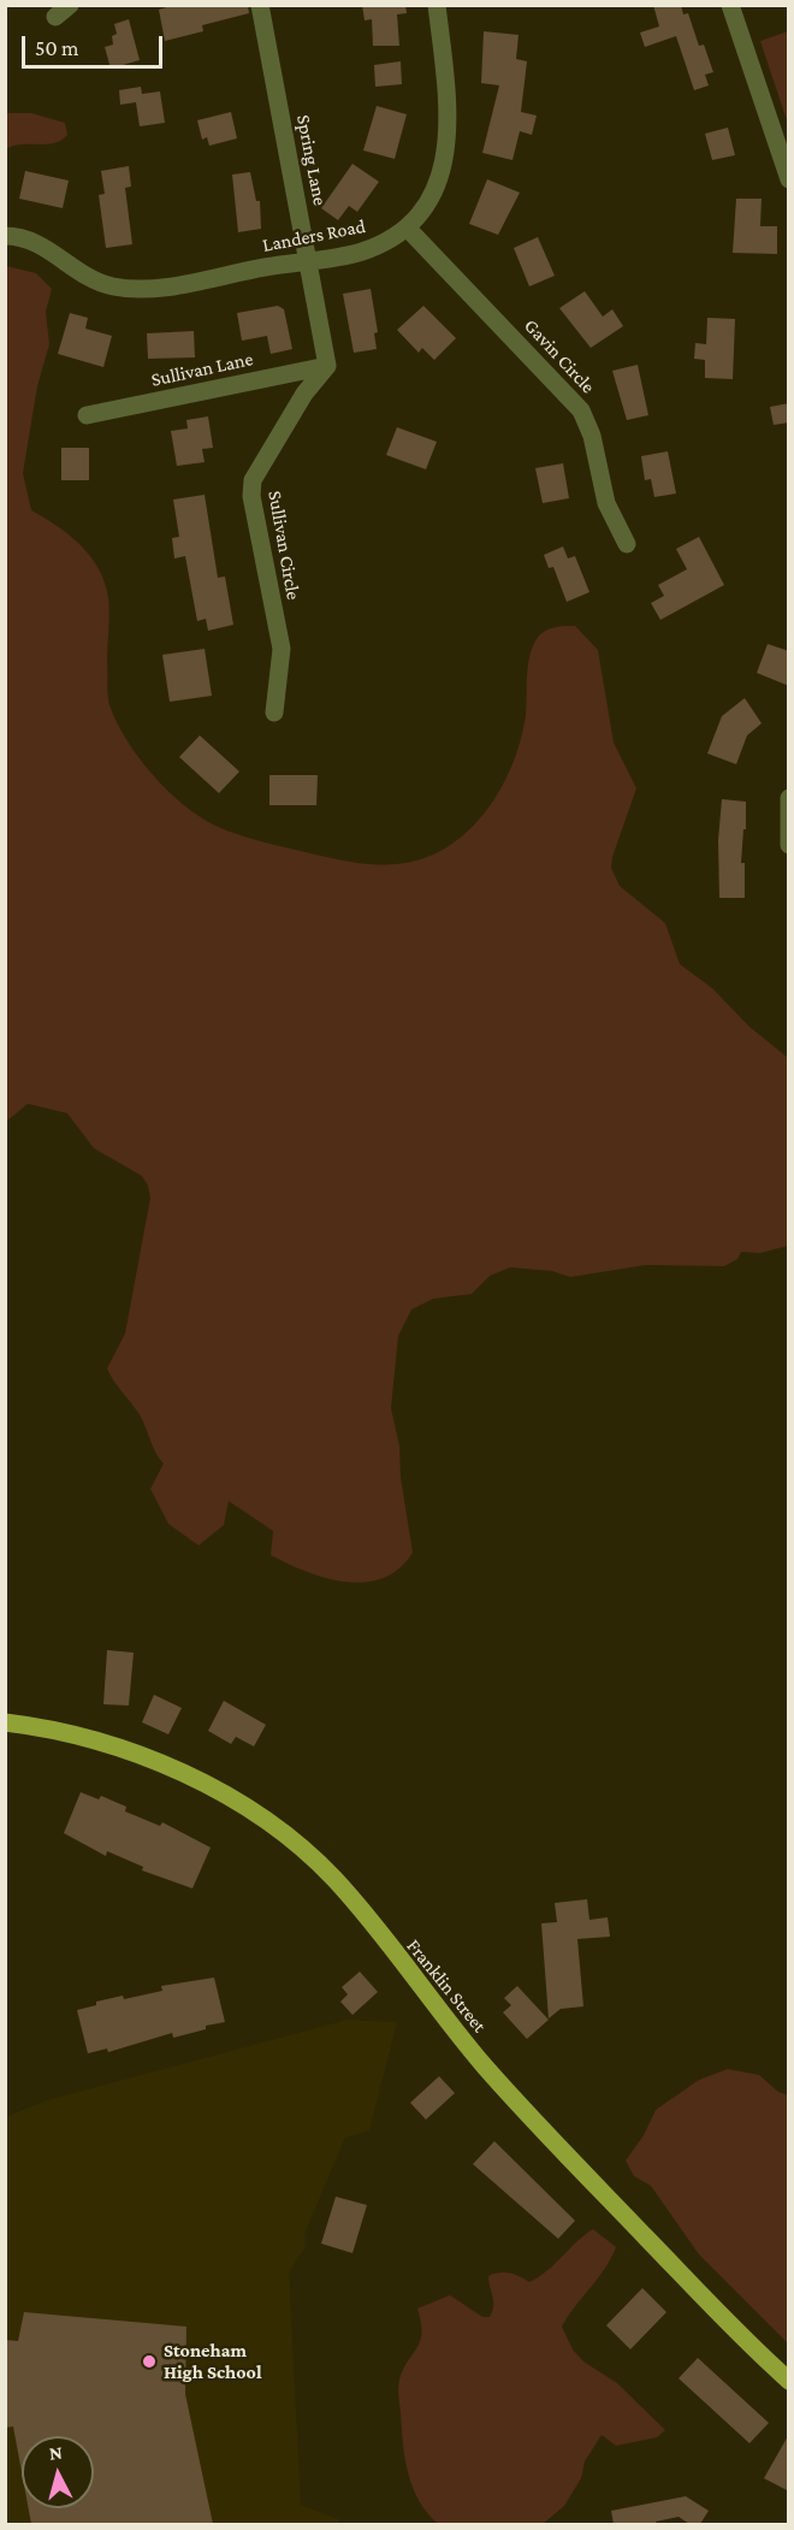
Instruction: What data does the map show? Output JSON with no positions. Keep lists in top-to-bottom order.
{
  "streets": {
    "main road": ["Franklin Street"],
    "street": [
      "Spring Lane",
      "Landers Road",
      "Gavin Circle",
      "Sullivan Lane",
      "Sullivan Circle"
    ]
  },
  "crossings": [
    ["Spring Lane", "Landers Road"],
    ["Spring Lane", "Sullivan Lane"],
    ["Spring Lane", "Sullivan Circle"],
    ["Landers Road", "Gavin Circle"],
    ["Sullivan Lane", "Sullivan Circle"]
  ],
  "places": ["Stoneham High School"],
  "scale_bar": "50 m",
  "north": "top"
}
